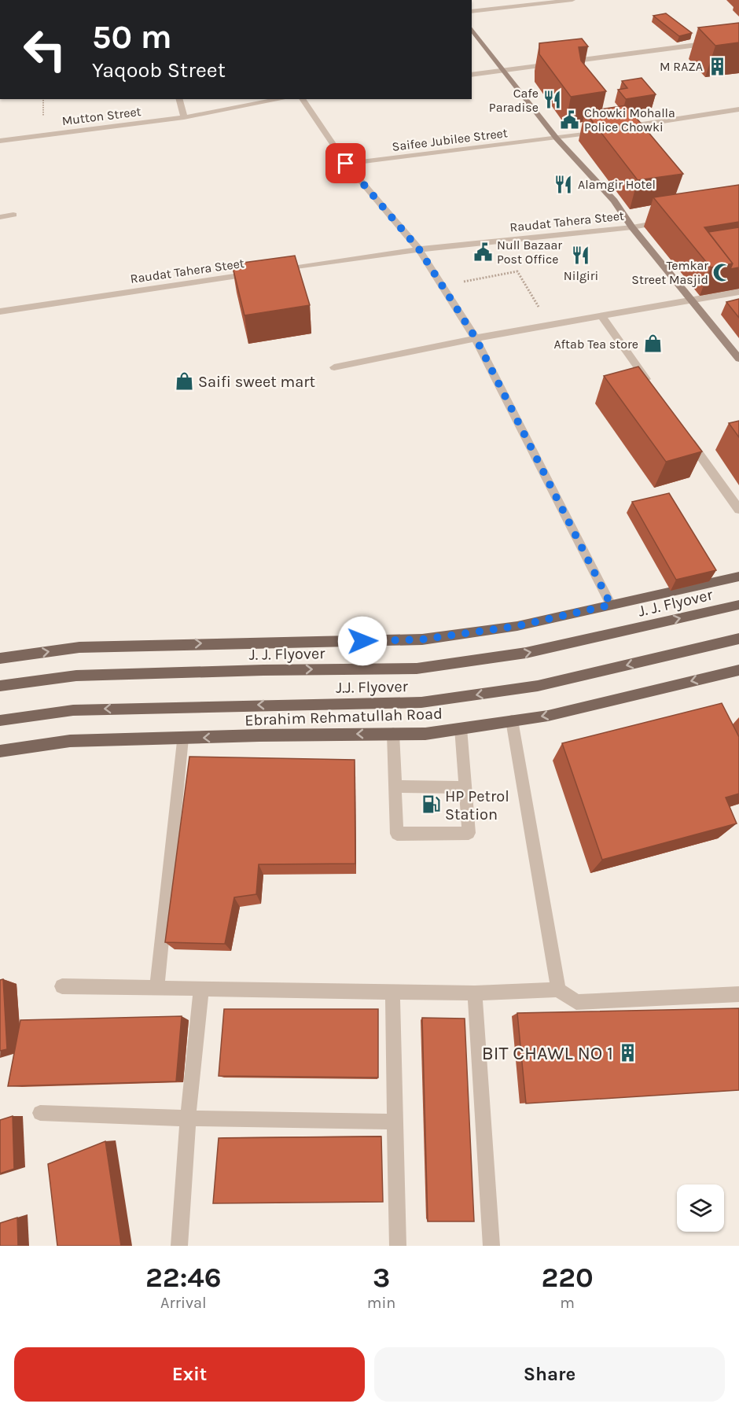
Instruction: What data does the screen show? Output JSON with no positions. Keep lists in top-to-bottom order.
{
  "streets": {
    "main road": ["J. J. Flyover", "J.J. Flyover", "Ebrahim Rehmatullah Road"],
    "street": ["Mutton Street", "Saifee Jubilee Street", "Raudat Tahera Steet"]
  },
  "places": {
    "building": ["M RAZA", "BIT CHAWL NO 1"],
    "restaurant": ["Cafe Paradise", "Alamgir Hotel", "Nilgiri"],
    "public building": ["Chowki Mohalla Police Chowki", "Null Bazaar Post Office"],
    "mosque": ["Temkar Street Masjid"],
    "shop": ["Aftab Tea store", "Saifi sweet mart"],
    "fuel station": ["HP Petrol Station"]
  },
  "page": {
    "turn": ["50 m", "Yaqoob Street"],
    "eta": [
      "22:46",
      "Arrival",
      "3",
      "min",
      "220",
      "m"
    ],
    "buttons": ["Exit", "Share"]
  }
}
